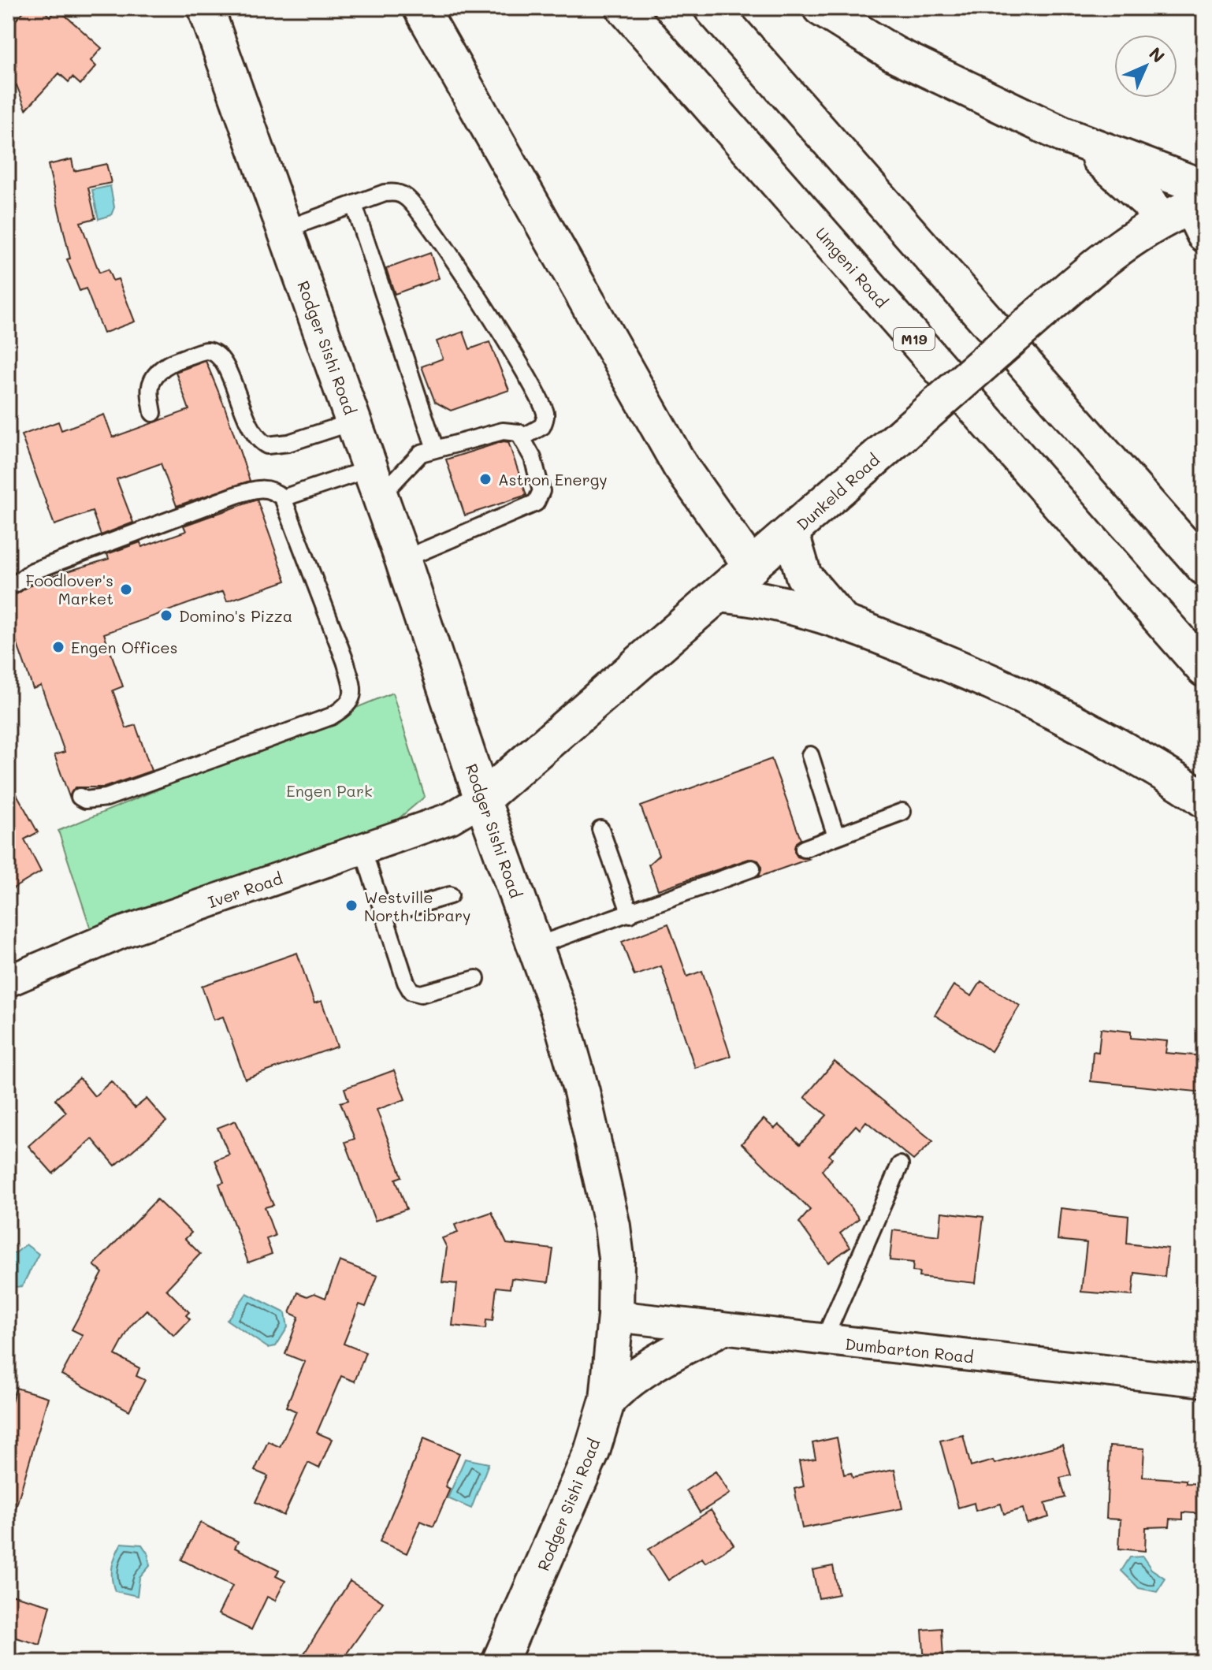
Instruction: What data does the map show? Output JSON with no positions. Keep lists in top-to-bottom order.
{
  "streets": {
    "main road": [
      "Umgeni Road",
      "M19",
      "Rodger Sishi Road",
      "Dunkeld Road"
    ],
    "street": ["Iver Road", "Dumbarton Road"]
  },
  "crossings": [
    ["Rodger Sishi Road", "Dunkeld Road"],
    ["Rodger Sishi Road", "Iver Road"],
    ["Rodger Sishi Road", "Dumbarton Road"],
    ["Dunkeld Road", "Iver Road"]
  ],
  "parks": ["Engen Park"],
  "places": [
    "Astron Energy",
    "Foodlover's Market",
    "Domino's Pizza",
    "Engen Offices",
    "Westville North Library"
  ],
  "north": "top right"
}
